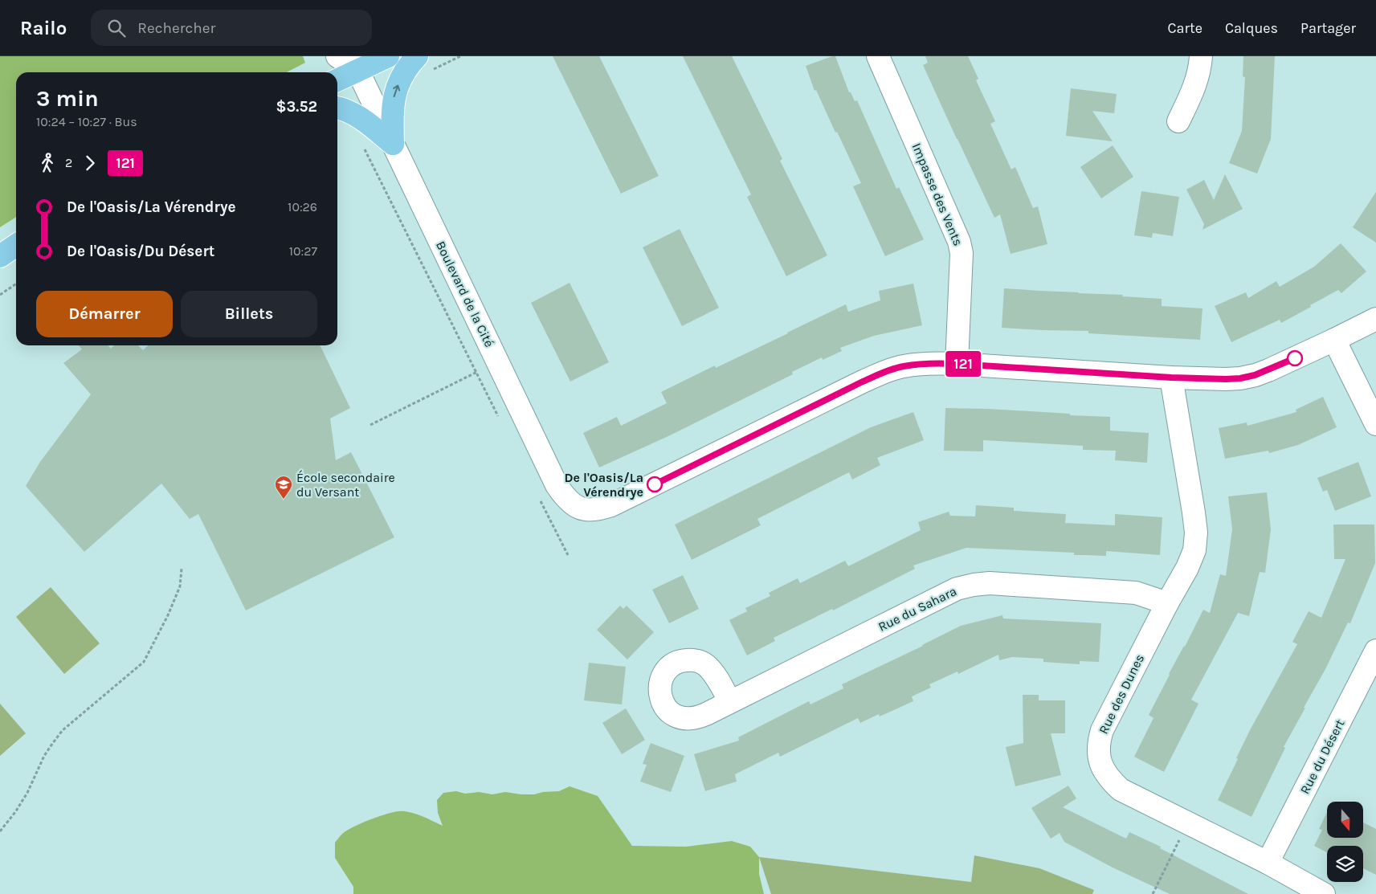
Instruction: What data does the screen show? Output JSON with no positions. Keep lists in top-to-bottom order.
{
  "streets": {
    "street": [
      "Impasse des Vents",
      "Boulevard de la Cité",
      "Rue du Sahara",
      "Rue des Dunes",
      "Rue du Désert"
    ]
  },
  "crossings": [
    ["Impasse des Vents", "Boulevard de la Cité"],
    ["Rue du Sahara", "Rue des Dunes"],
    ["Rue des Dunes", "Rue du Désert"]
  ],
  "places": {
    "other": ["De l'Oasis/La Vérendrye"],
    "school or university": ["École secondaire du Versant"]
  },
  "lines": ["bus line 121"],
  "north": "bottom",
  "page": {
    "header": "Railo",
    "search": "Rechercher",
    "nav": ["Carte", "Calques", "Partager"],
    "on_map": "121",
    "heading": ["3 min", "10:24 – 10:27 · Bus", "$3.52"],
    "legs": ["2", "121"],
    "list": [
      {
        "name": "De l'Oasis/La Vérendrye",
        "value": "10:26"
      },
      {
        "name": "De l'Oasis/Du Désert",
        "value": "10:27"
      }
    ],
    "buttons": ["Démarrer", "Billets"]
  }
}
